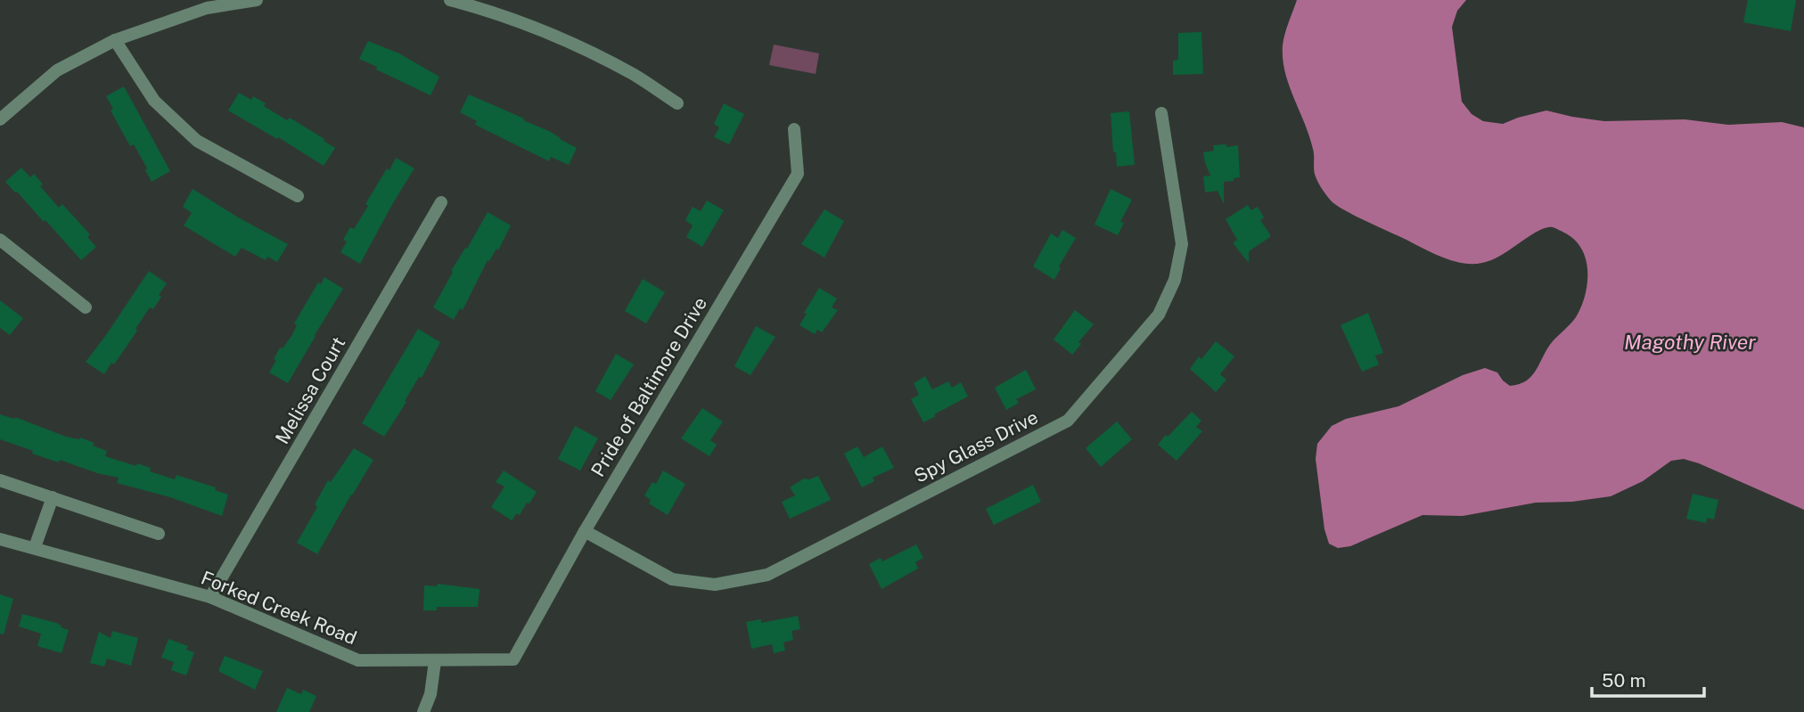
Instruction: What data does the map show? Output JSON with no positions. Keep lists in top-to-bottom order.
{
  "streets": {
    "street": [
      "Pride of Baltimore Drive",
      "Melissa Court",
      "Spy Glass Drive",
      "Forked Creek Road"
    ]
  },
  "crossings": [
    ["Pride of Baltimore Drive", "Spy Glass Drive"],
    ["Pride of Baltimore Drive", "Forked Creek Road"],
    ["Melissa Court", "Forked Creek Road"]
  ],
  "water": ["Magothy River"],
  "scale_bar": "50 m"
}
